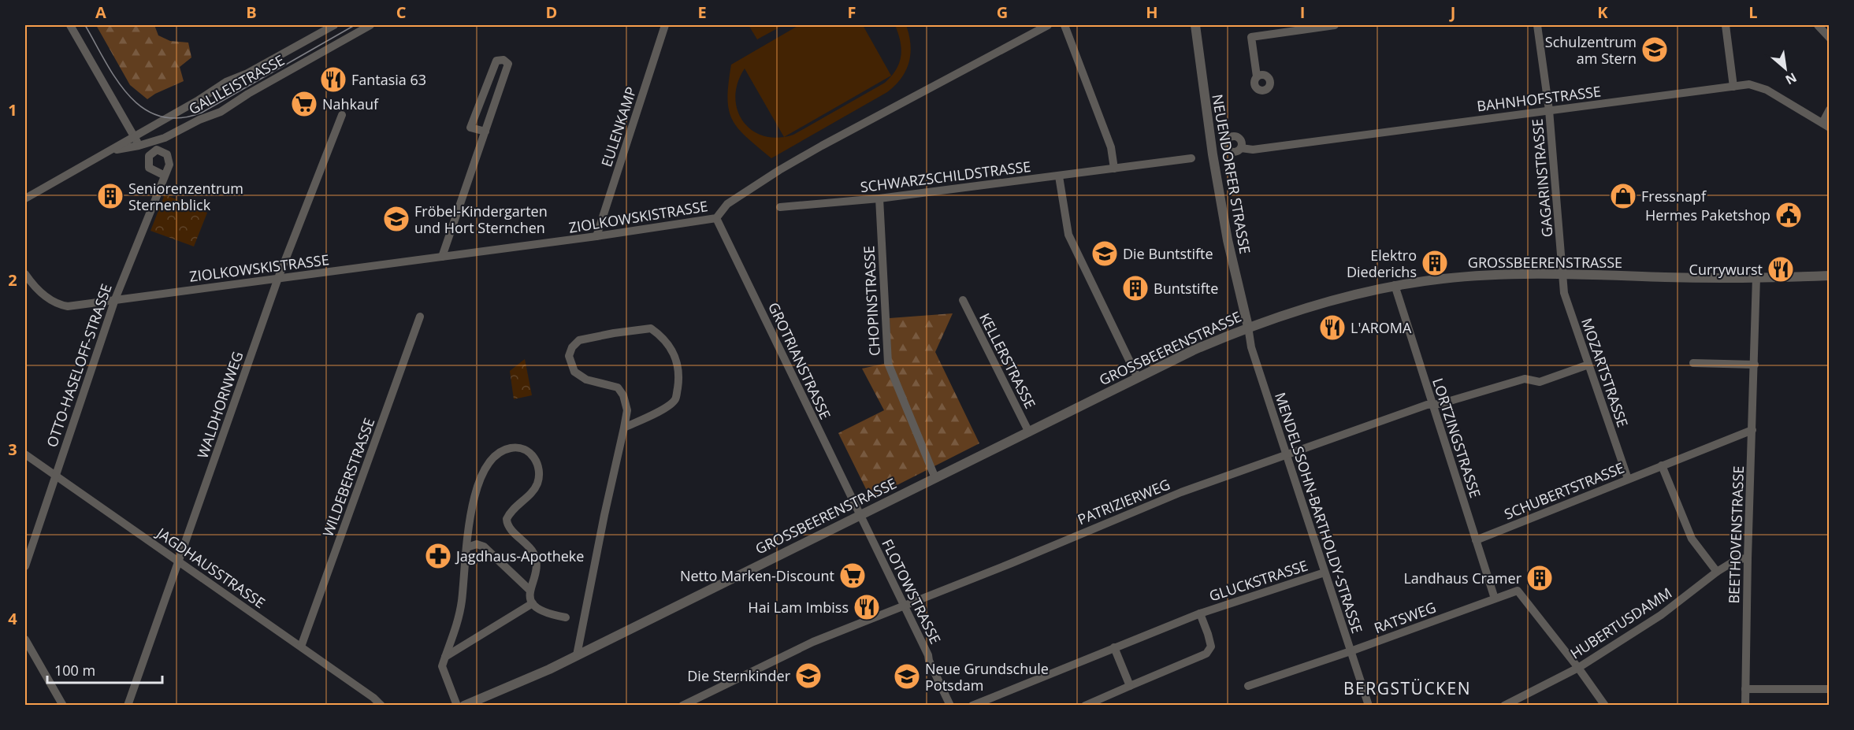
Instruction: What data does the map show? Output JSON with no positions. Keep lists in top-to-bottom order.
{
  "streets": {
    "street": [
      "GALILEISTRASSE",
      "BAHNHOFSTRASSE",
      "EULENKAMP",
      "NEUENDORFER STRASSE",
      "SCHWARZSCHILDSTRASSE",
      "GAGARINSTRASSE",
      "ZIOLKOWSKISTRASSE",
      "GROSSBEERENSTRASSE",
      "CHOPINSTRASSE",
      "GROTRIANSTRASSE",
      "KELLERSTRASSE",
      "OTTO-HASELOFF-STRASSE",
      "MOZARTSTRASSE",
      "WALDHORNWEG",
      "LORTZINGSTRASSE",
      "WILDEBERSTRASSE",
      "SCHUBERTSTRASSE",
      "PATRIZIERWEG",
      "MENDELSSOHN-BARTHOLDY-STRASSE",
      "BEETHOVENSTRASSE",
      "JAGDHAUSSTRASSE",
      "GLUCKSTRASSE",
      "FLOTOWSTRASSE",
      "RATSWEG",
      "HUBERTUSDAMM"
    ]
  },
  "crossings": [
    ["BAHNHOFSTRASSE", "GAGARINSTRASSE"],
    ["EULENKAMP", "ZIOLKOWSKISTRASSE"],
    ["NEUENDORFER STRASSE", "GROSSBEERENSTRASSE"],
    ["NEUENDORFER STRASSE", "MENDELSSOHN-BARTHOLDY-STRASSE"],
    ["SCHWARZSCHILDSTRASSE", "CHOPINSTRASSE"],
    ["GAGARINSTRASSE", "GROSSBEERENSTRASSE"],
    ["GAGARINSTRASSE", "MOZARTSTRASSE"],
    ["ZIOLKOWSKISTRASSE", "GROTRIANSTRASSE"],
    ["ZIOLKOWSKISTRASSE", "OTTO-HASELOFF-STRASSE"],
    ["ZIOLKOWSKISTRASSE", "WALDHORNWEG"],
    ["GROSSBEERENSTRASSE", "CHOPINSTRASSE"],
    ["GROSSBEERENSTRASSE", "GROTRIANSTRASSE"],
    ["GROSSBEERENSTRASSE", "KELLERSTRASSE"],
    ["GROSSBEERENSTRASSE", "MOZARTSTRASSE"],
    ["GROSSBEERENSTRASSE", "LORTZINGSTRASSE"],
    ["GROSSBEERENSTRASSE", "MENDELSSOHN-BARTHOLDY-STRASSE"],
    ["GROSSBEERENSTRASSE", "BEETHOVENSTRASSE"],
    ["GROSSBEERENSTRASSE", "FLOTOWSTRASSE"],
    ["GROTRIANSTRASSE", "FLOTOWSTRASSE"],
    ["OTTO-HASELOFF-STRASSE", "JAGDHAUSSTRASSE"],
    ["MOZARTSTRASSE", "SCHUBERTSTRASSE"],
    ["MOZARTSTRASSE", "PATRIZIERWEG"],
    ["WALDHORNWEG", "JAGDHAUSSTRASSE"],
    ["LORTZINGSTRASSE", "SCHUBERTSTRASSE"],
    ["LORTZINGSTRASSE", "PATRIZIERWEG"],
    ["LORTZINGSTRASSE", "RATSWEG"],
    ["WILDEBERSTRASSE", "JAGDHAUSSTRASSE"],
    ["SCHUBERTSTRASSE", "BEETHOVENSTRASSE"],
    ["PATRIZIERWEG", "MENDELSSOHN-BARTHOLDY-STRASSE"],
    ["PATRIZIERWEG", "FLOTOWSTRASSE"],
    ["MENDELSSOHN-BARTHOLDY-STRASSE", "GLUCKSTRASSE"],
    ["MENDELSSOHN-BARTHOLDY-STRASSE", "RATSWEG"],
    ["BEETHOVENSTRASSE", "HUBERTUSDAMM"],
    ["RATSWEG", "HUBERTUSDAMM"]
  ],
  "districts": ["BERGSTÜCKEN"],
  "places": {
    "school or university": [
      "Schulzentrum am Stern",
      "Fröbel-Kindergarten und Hort Sternchen",
      "Die Buntstifte",
      "Die Sternkinder",
      "Neue Grundschule Potsdam"
    ],
    "restaurant": [
      "Fantasia 63",
      "Currywurst",
      "L'AROMA",
      "Hai Lam Imbiss"
    ],
    "supermarket": ["Nahkauf", "Netto Marken-Discount"],
    "building": [
      "Seniorenzentrum Sternenblick",
      "Elektro Diederichs",
      "Buntstifte",
      "Landhaus Cramer"
    ],
    "shop": ["Fressnapf"],
    "public building": ["Hermes Paketshop"],
    "pharmacy": ["Jagdhaus-Apotheke"]
  },
  "scale_bar": "100 m",
  "north": "bottom right",
  "grid": {
    "columns": [
      "A",
      "B",
      "C",
      "D",
      "E",
      "F",
      "G",
      "H",
      "I",
      "J",
      "K",
      "L"
    ],
    "rows": [
      "1",
      "2",
      "3",
      "4"
    ]
  }
}
